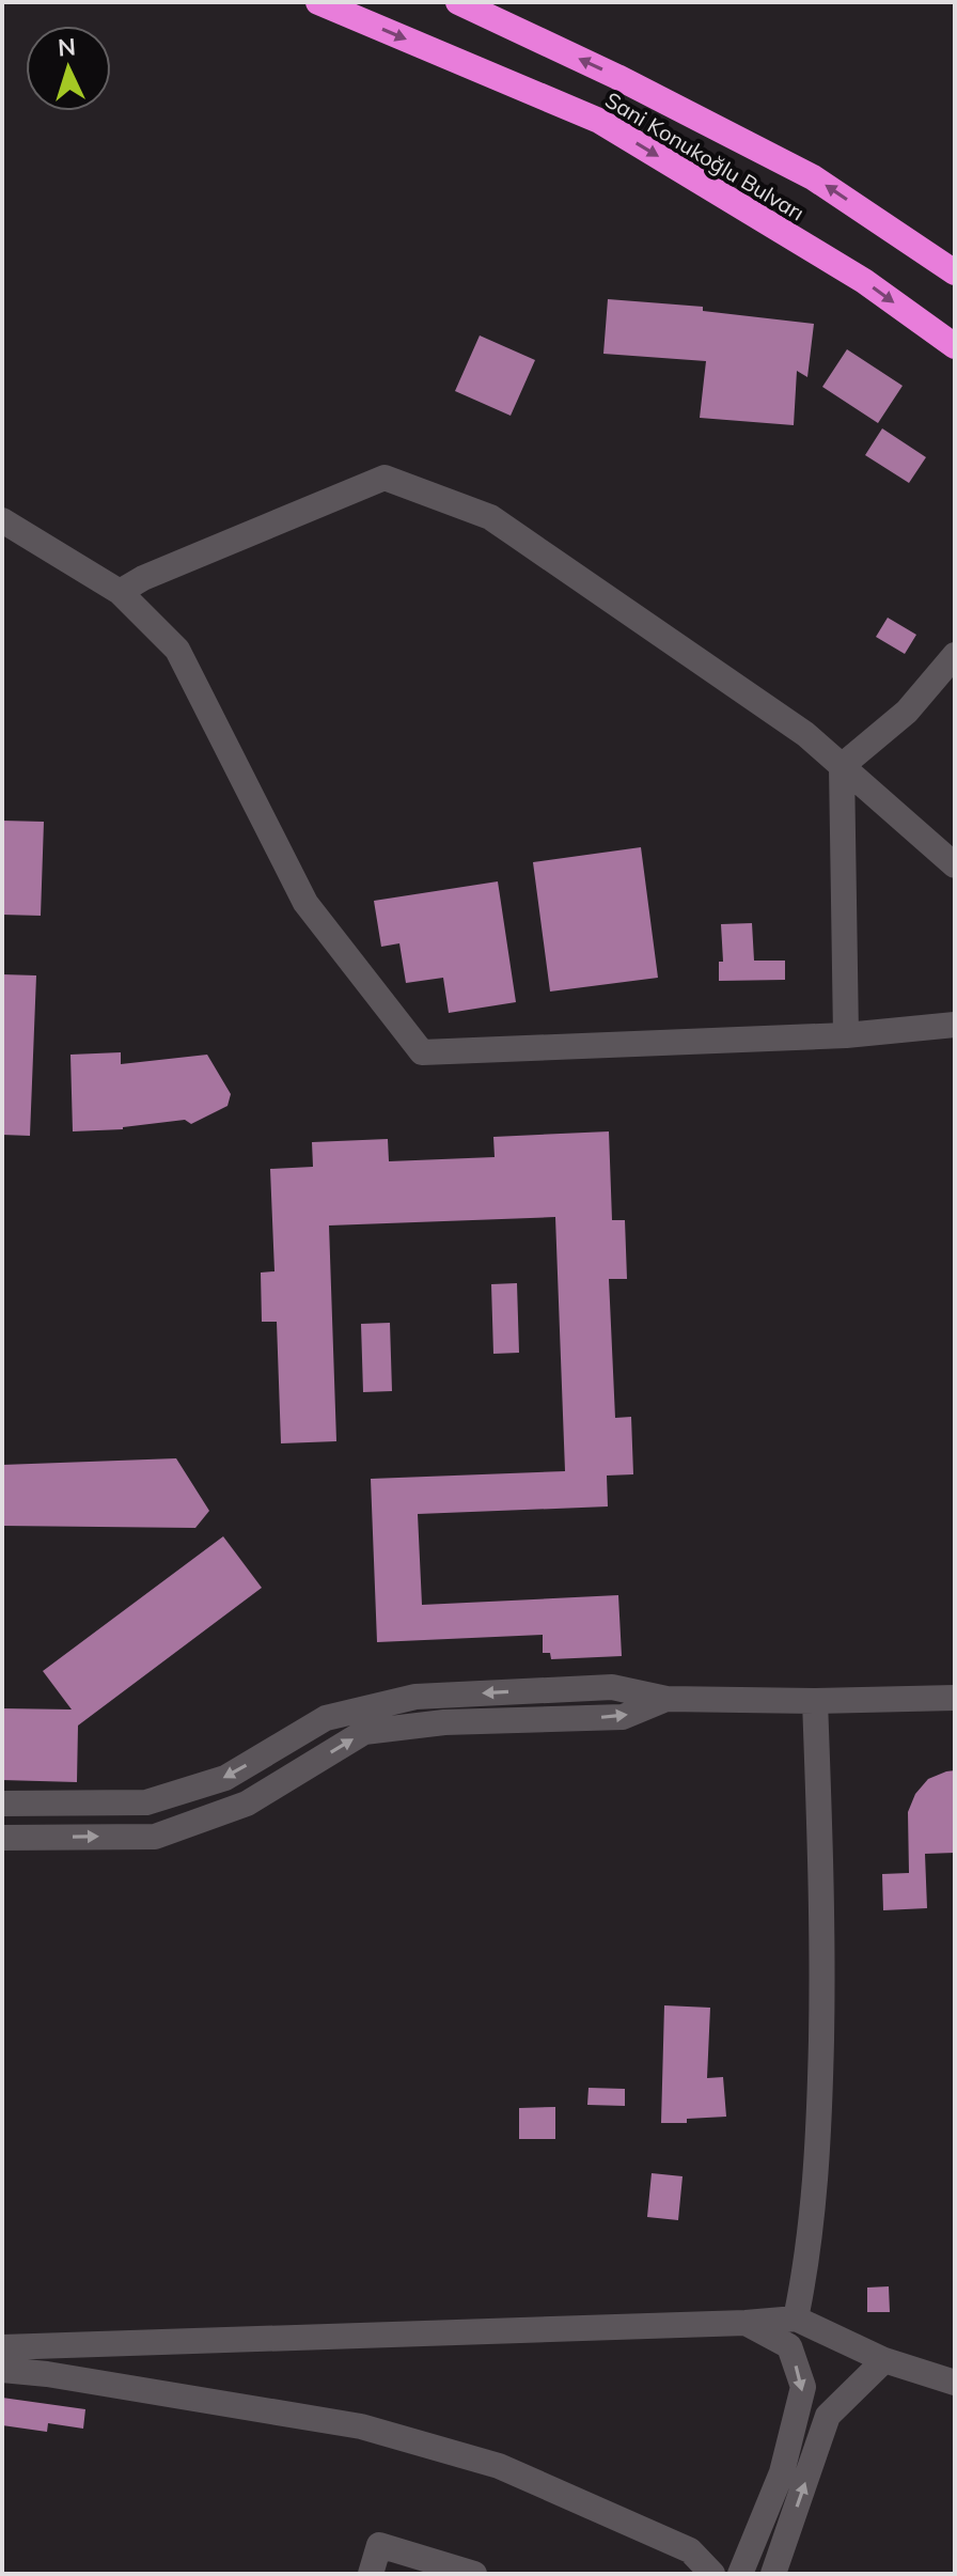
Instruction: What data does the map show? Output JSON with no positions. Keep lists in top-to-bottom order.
{
  "streets": {
    "highway": ["Sani Konukoğlu Bulvarı"]
  },
  "north": "top"
}
